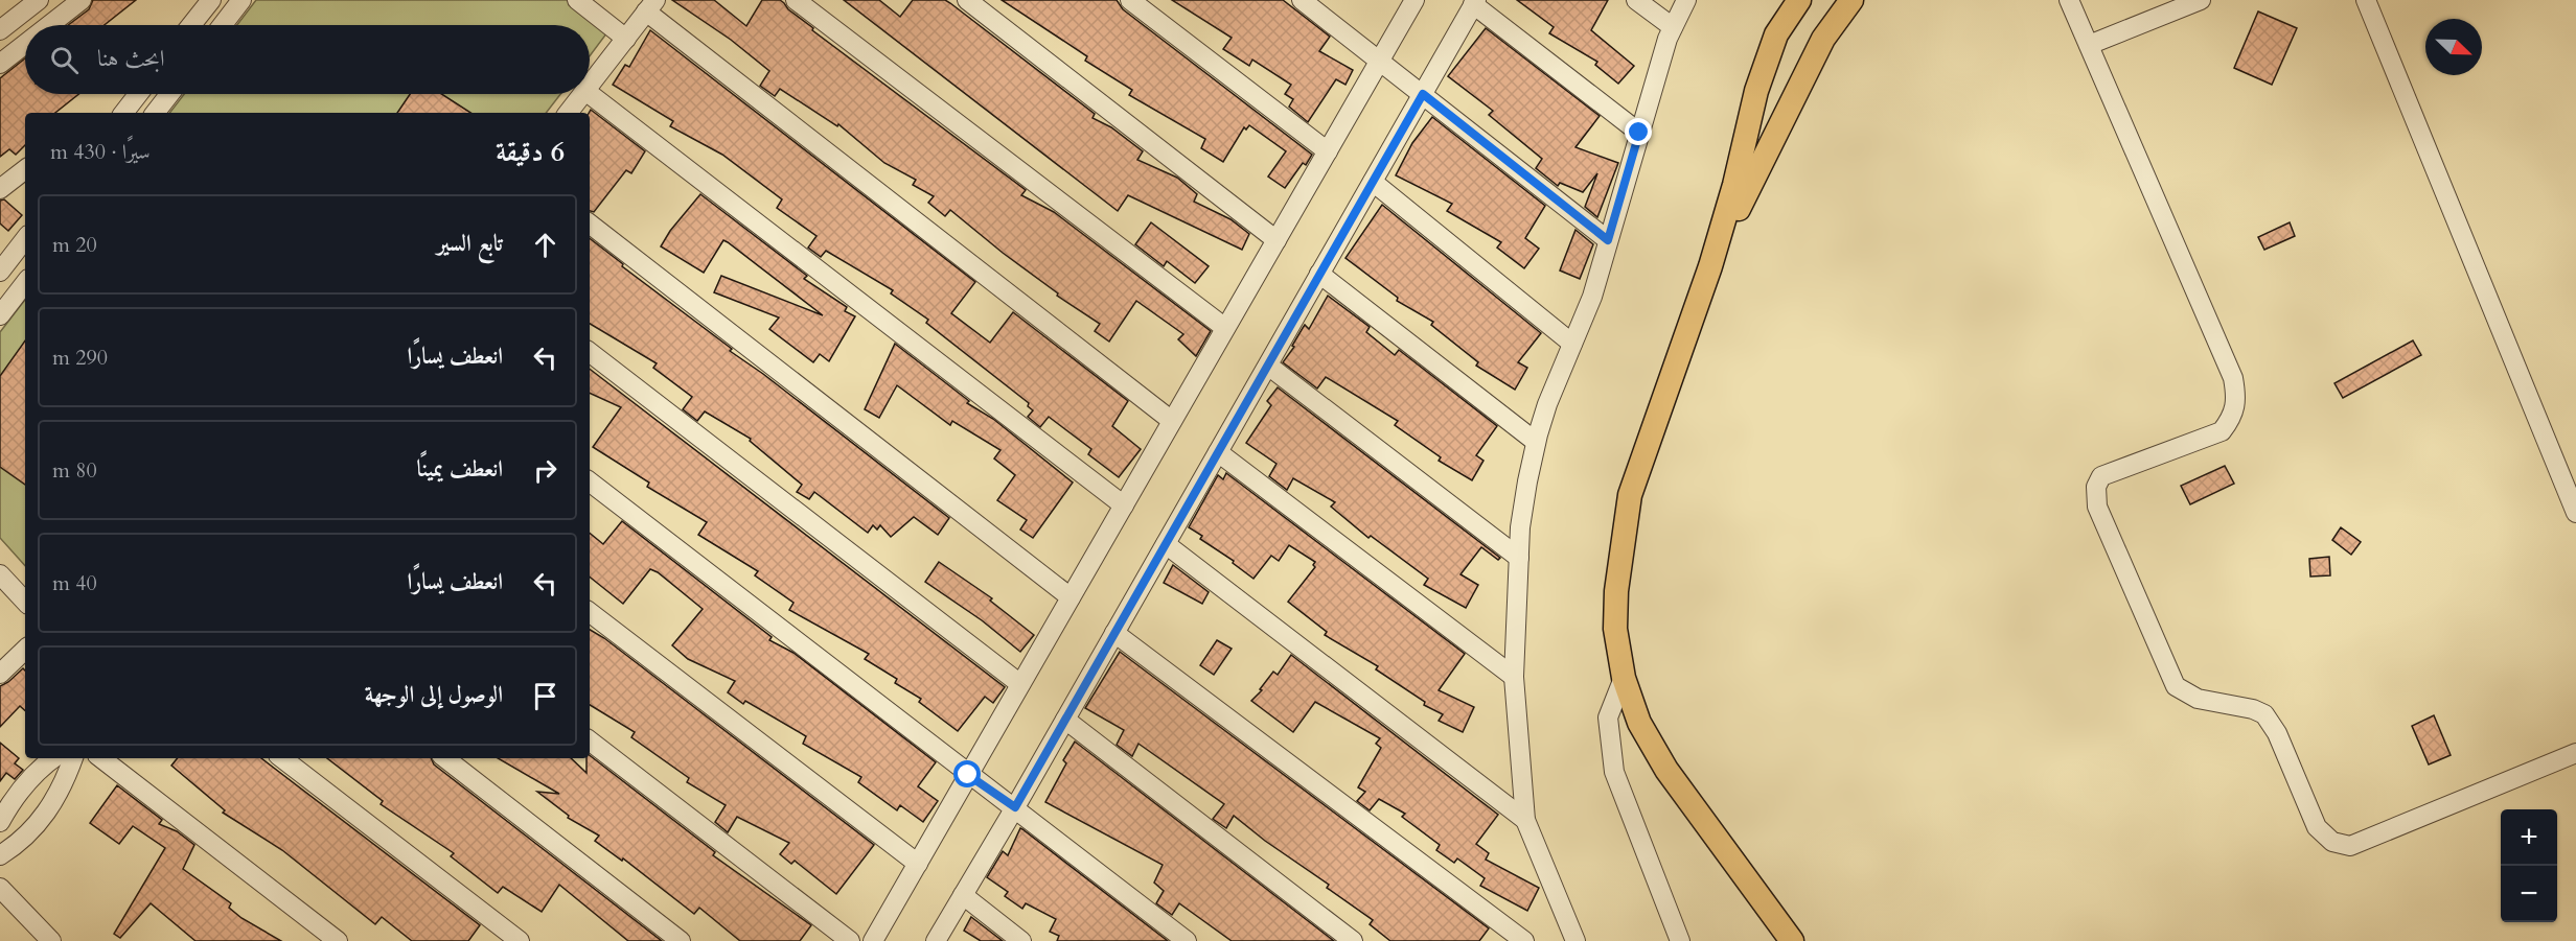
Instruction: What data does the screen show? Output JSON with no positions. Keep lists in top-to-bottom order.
{
  "north": "bottom right",
  "page": {
    "search": "ابحث هنا",
    "heading": ["6 دقيقة", "سيرًا · 430 m"],
    "list": [
      ["تابع السير", "20 m"],
      ["انعطف يسارًا", "290 m"],
      ["انعطف يمينًا", "80 m"],
      ["انعطف يسارًا", "40 m"],
      "الوصول إلى الوجهة"
    ],
    "map_buttons": ["+", "−"]
  }
}
